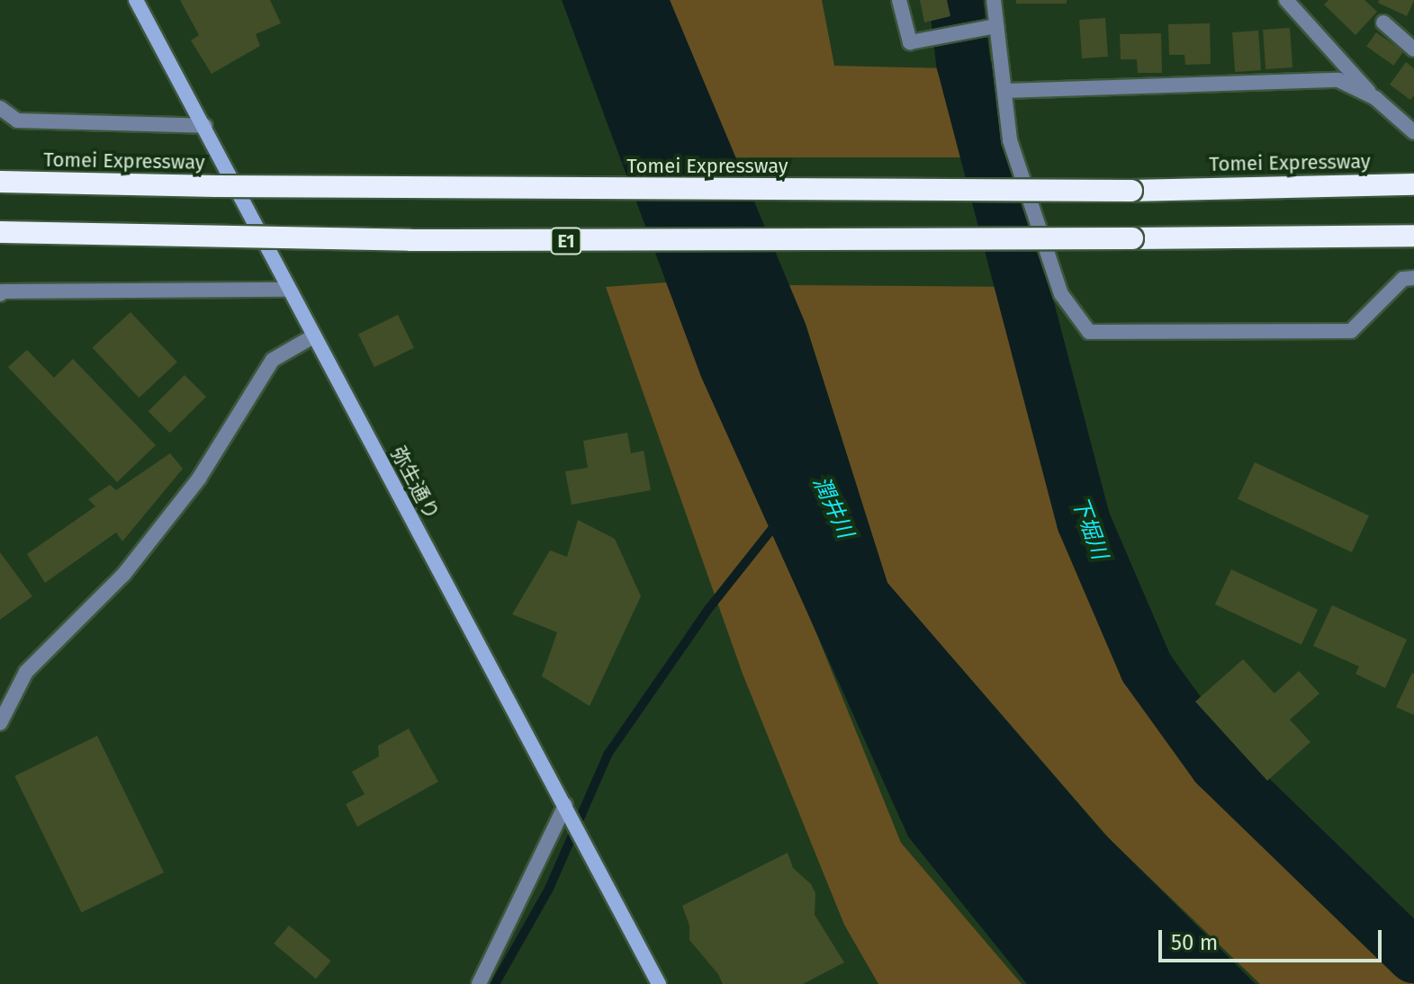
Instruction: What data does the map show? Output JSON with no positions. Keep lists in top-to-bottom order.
{
  "streets": {
    "highway": ["Tomei Expressway", "E1"],
    "street": ["弥生通り"]
  },
  "water": ["潤井川", "下堀川"],
  "scale_bar": "50 m"
}
